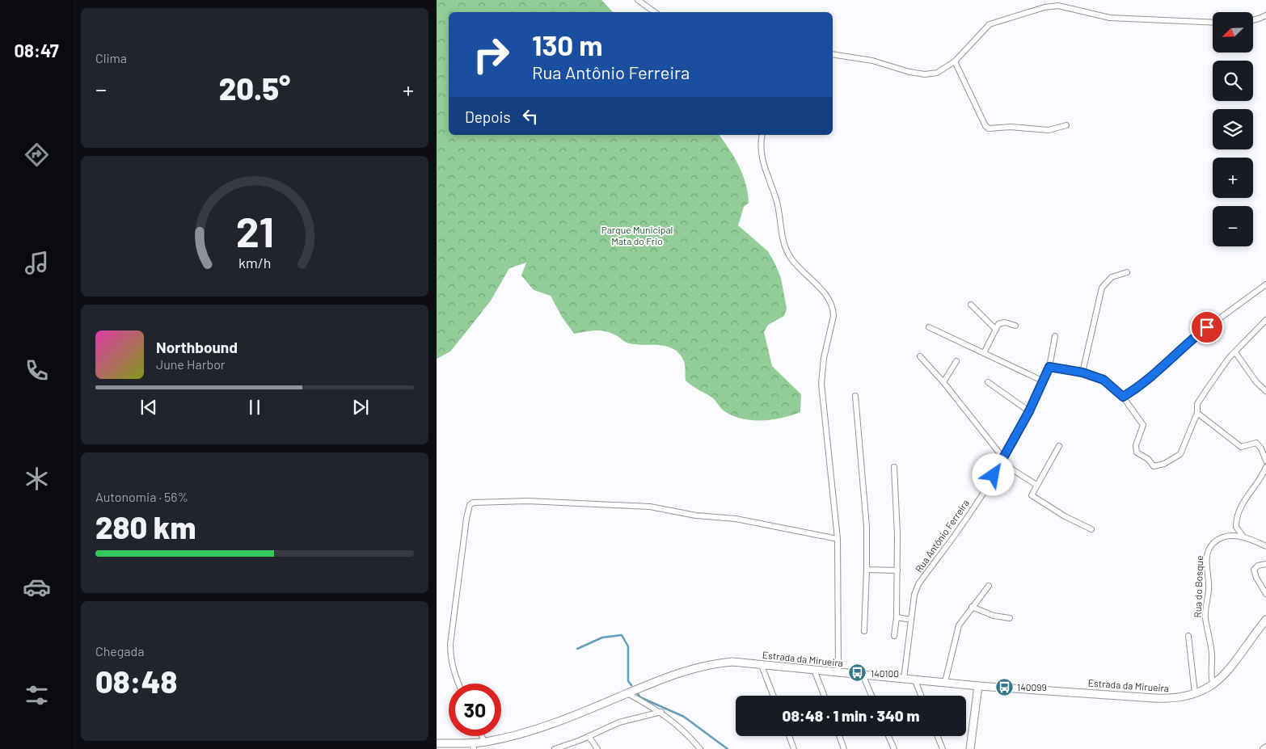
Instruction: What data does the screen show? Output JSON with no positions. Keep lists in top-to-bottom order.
{
  "streets": {
    "main road": ["Estrada da Mirueira"],
    "street": ["Rua Antônio Ferreira", "Rua do Bosque"]
  },
  "crossings": [
    ["Rua Antônio Ferreira", "Estrada da Mirueira"],
    ["Rua do Bosque", "Estrada da Mirueira"]
  ],
  "parks": ["Parque Municipal Mata do Frio"],
  "places": {
    "bus stop": ["140100", "140099"]
  },
  "north": "bottom left",
  "page": {
    "tabs": "08:47",
    "tile": [
      "Clima",
      ["Autonomia · 56%", "280 km"],
      ["Chegada", "08:48"]
    ],
    "map_buttons": ["+", "−"],
    "turn": ["130 m", "Rua Antônio Ferreira"],
    "heat": ["−", "20.5°", "+"],
    "then": "Depois",
    "song": ["Northbound", "June Harbor"],
    "limit": "30",
    "trip": "08:48 · 1 min · 340 m",
    "gauge": ["21", "km/h"]
  }
}
